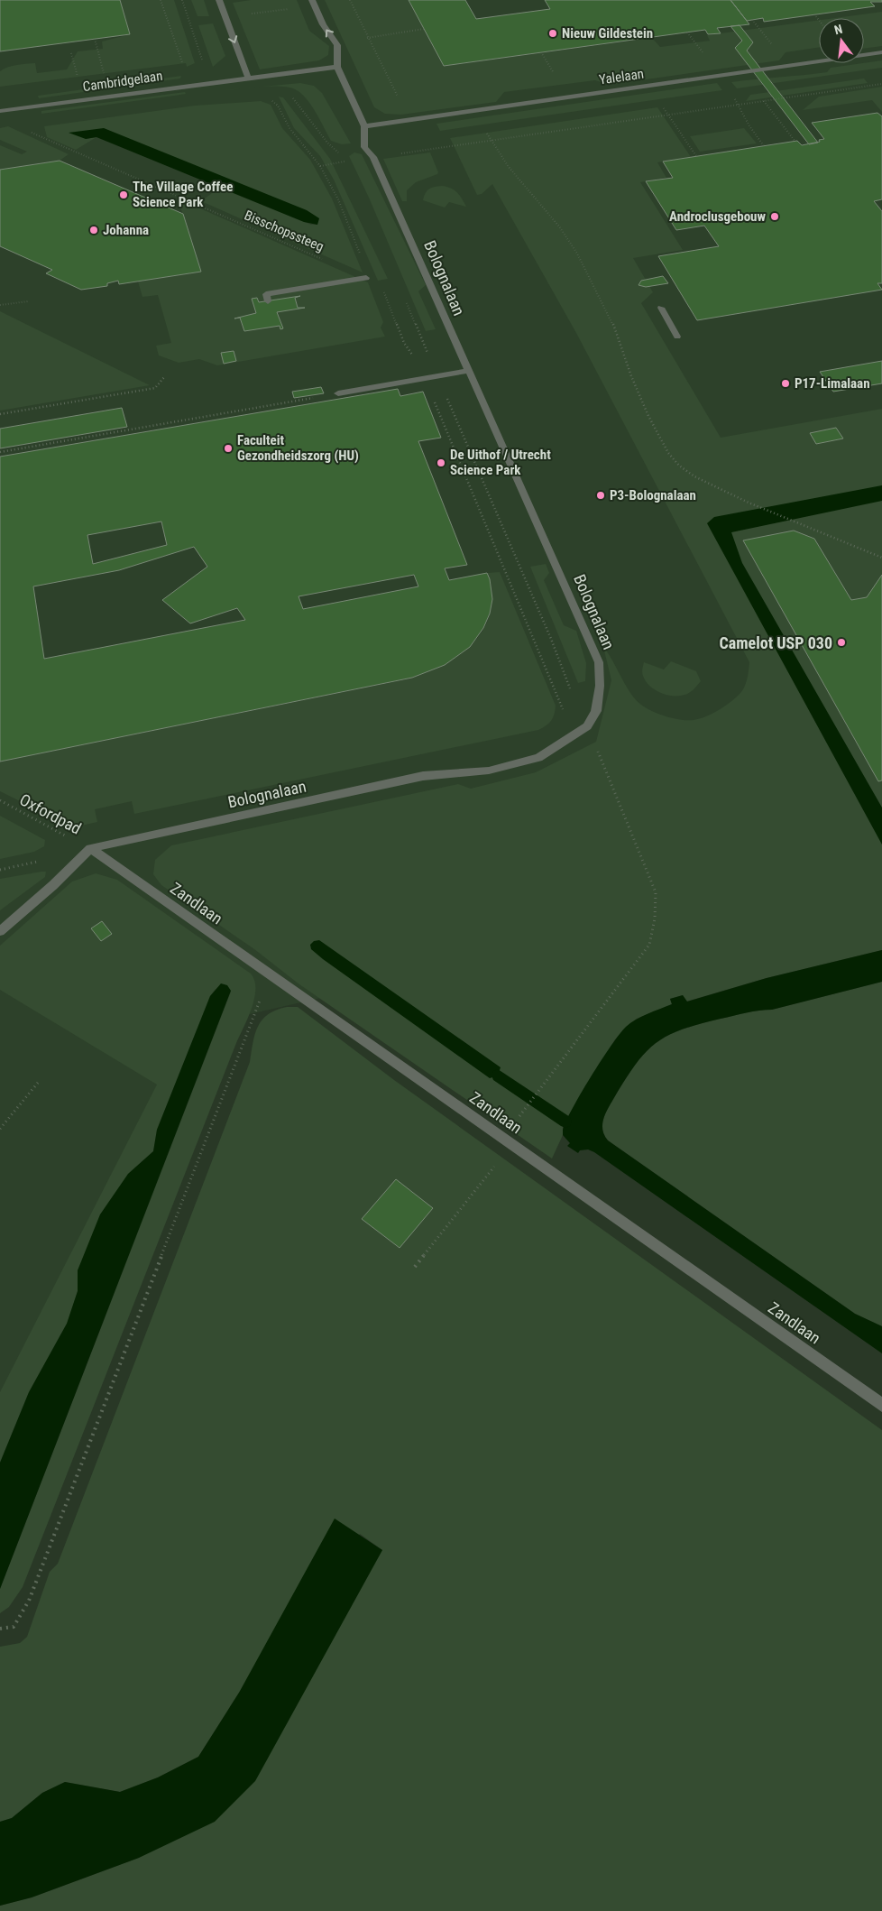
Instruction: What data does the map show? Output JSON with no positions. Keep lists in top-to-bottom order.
{
  "streets": {
    "street": [
      "Yalelaan",
      "Cambridgelaan",
      "Bolognalaan",
      "Zandlaan"
    ],
    "path": ["Bisschopssteeg", "Oxfordpad"]
  },
  "crossings": [
    ["Yalelaan", "Bolognalaan"],
    ["Bolognalaan", "Oxfordpad"],
    ["Bolognalaan", "Zandlaan"],
    ["Oxfordpad", "Zandlaan"]
  ],
  "places": [
    "Nieuw Gildestein",
    "The Village Coffee Science Park",
    "Androclusgebouw",
    "Johanna",
    "P17-Limalaan",
    "Faculteit Gezondheidszorg (HU)",
    "De Uithof / Utrecht Science Park",
    "P3-Bolognalaan",
    "Camelot USP 030"
  ],
  "north": "top"
}
